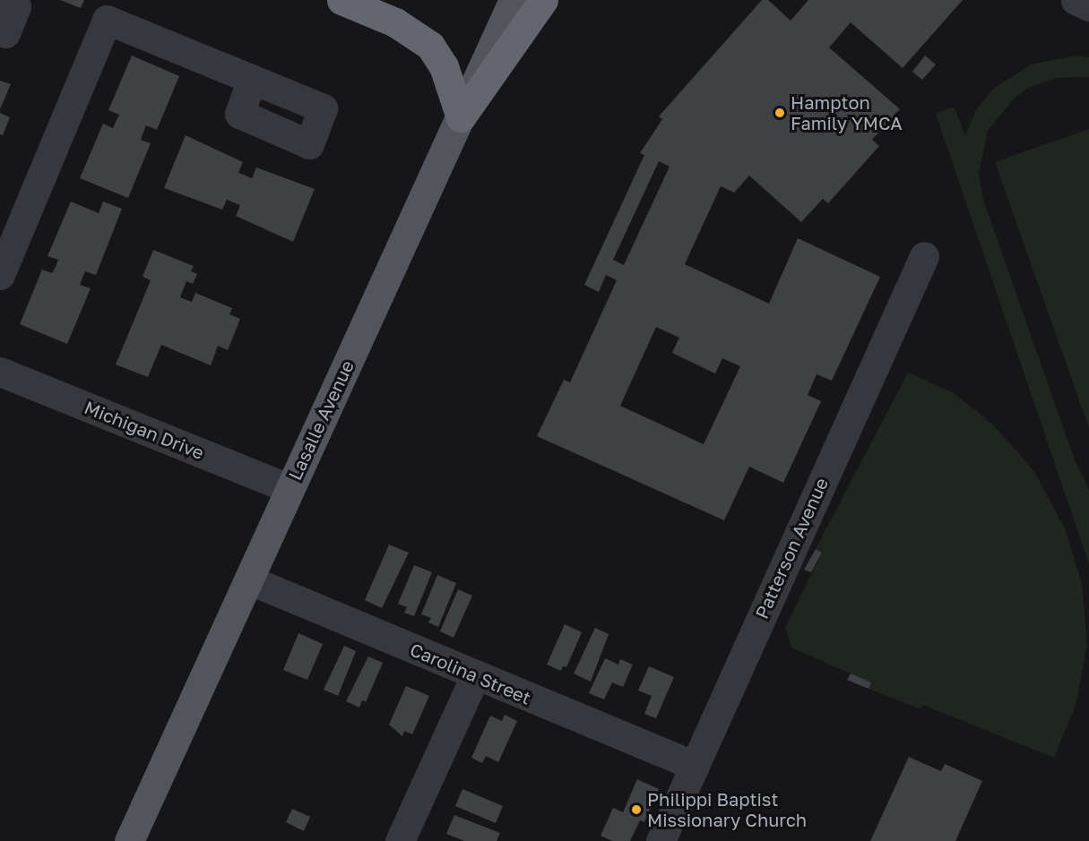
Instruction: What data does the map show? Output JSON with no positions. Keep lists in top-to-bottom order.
{
  "streets": {
    "main road": ["Lasalle Avenue"],
    "street": ["Michigan Drive", "Patterson Avenue", "Carolina Street"]
  },
  "crossings": [
    ["Lasalle Avenue", "Michigan Drive"],
    ["Lasalle Avenue", "Carolina Street"],
    ["Patterson Avenue", "Carolina Street"]
  ],
  "places": ["Hampton Family YMCA", "Philippi Baptist Missionary Church"]
}
